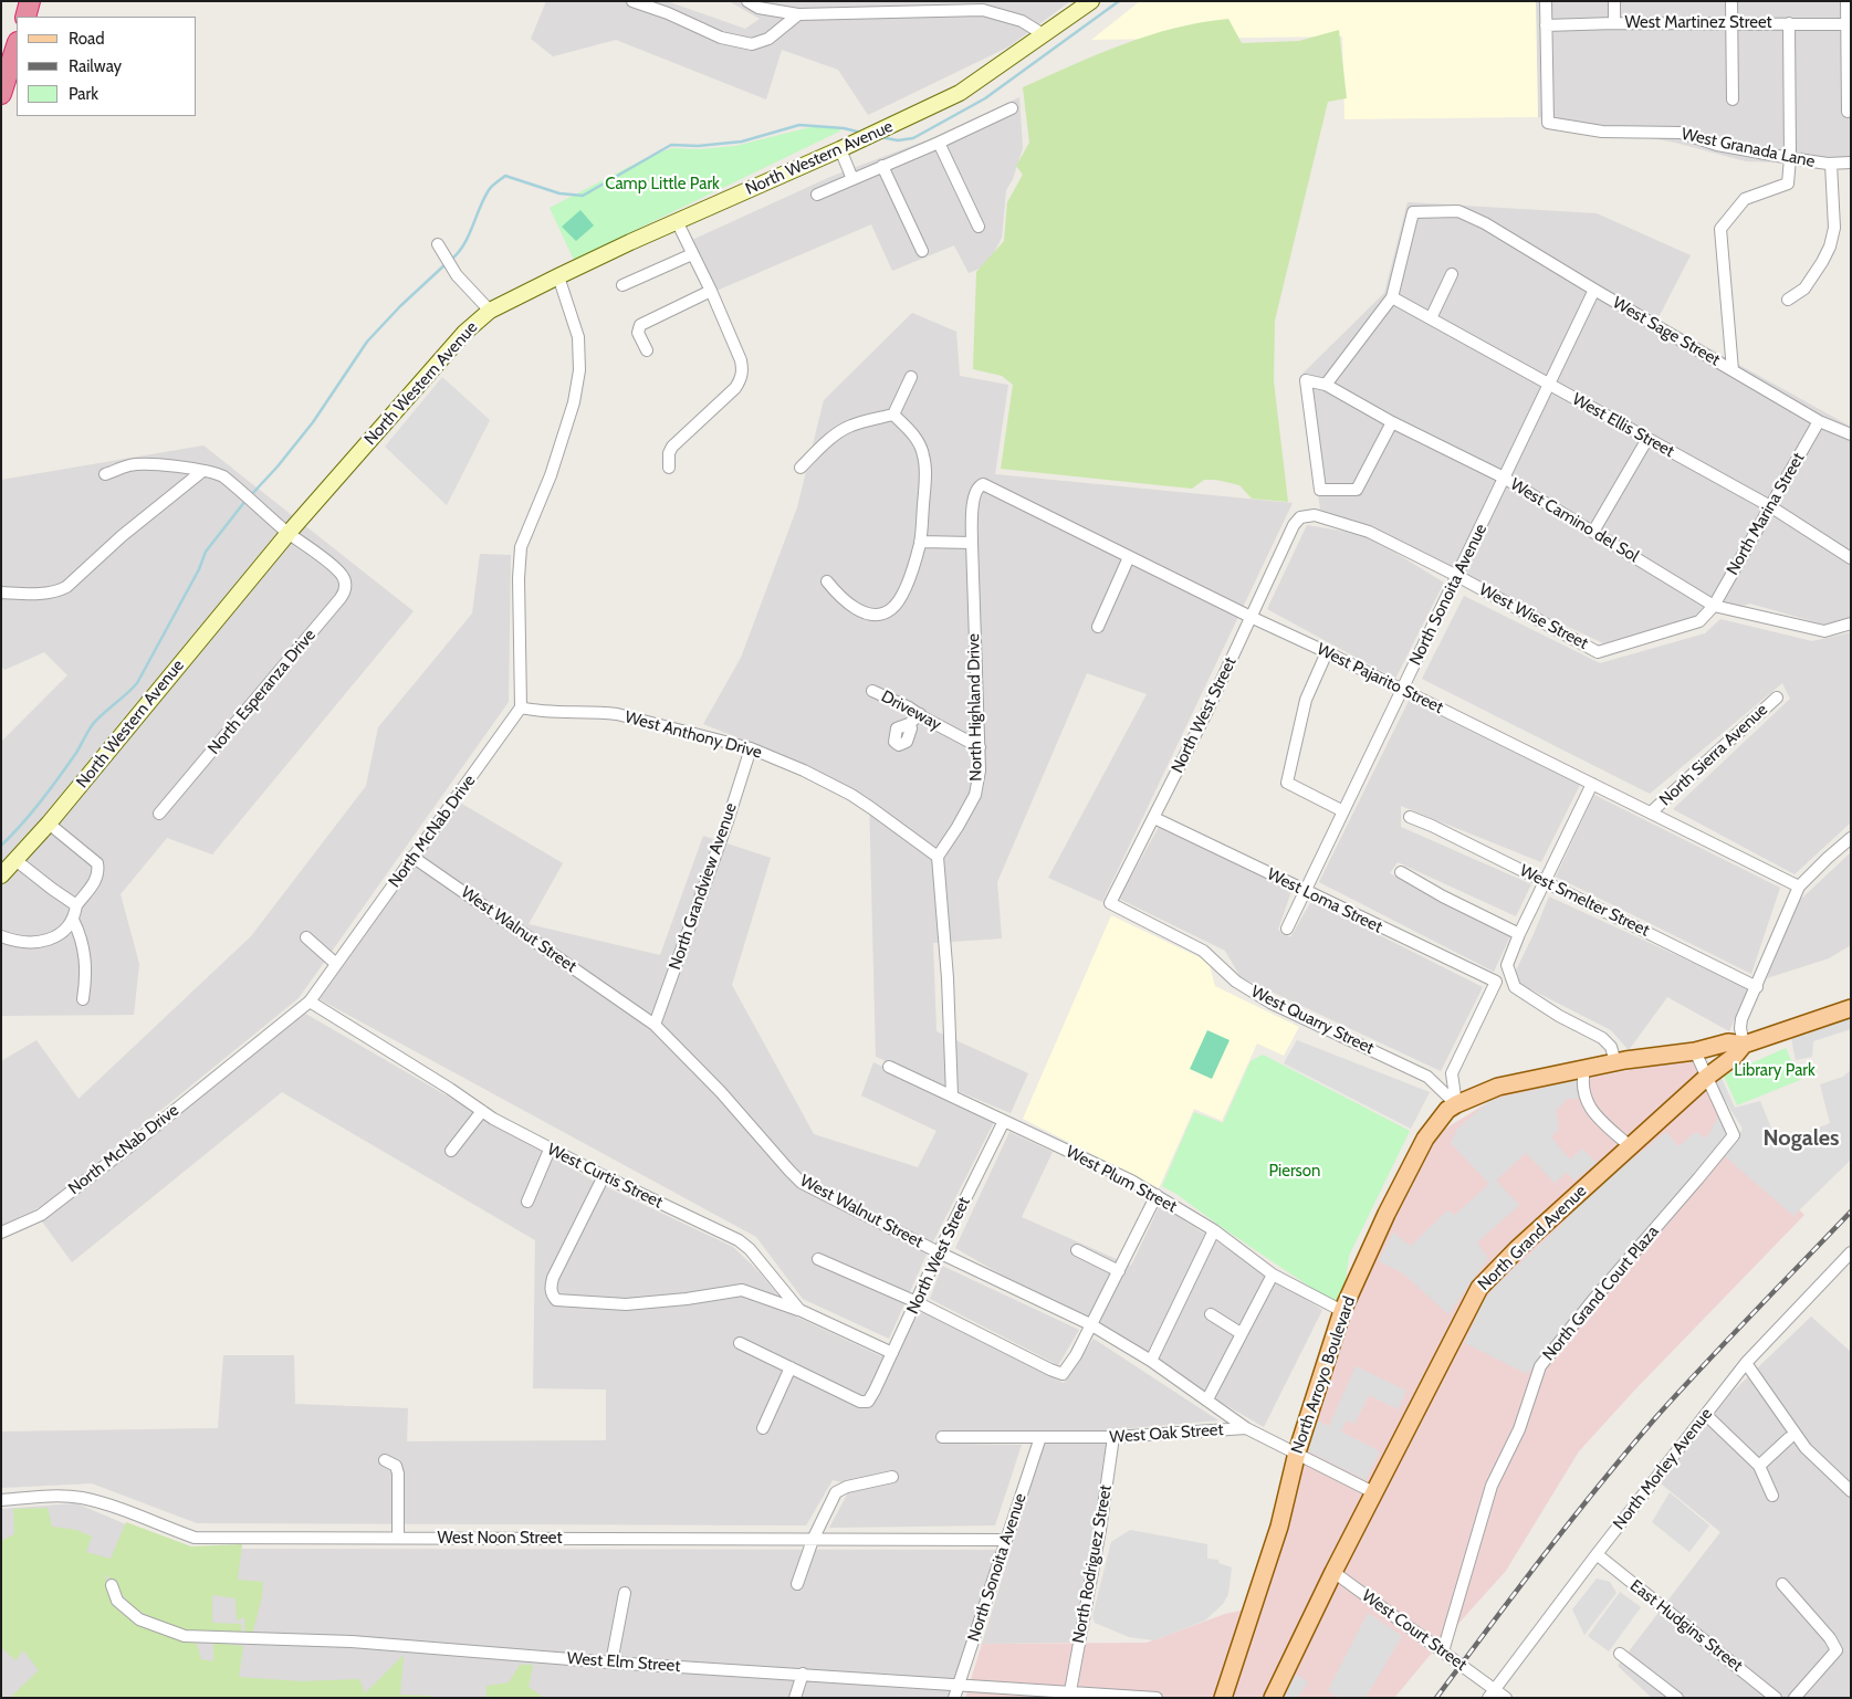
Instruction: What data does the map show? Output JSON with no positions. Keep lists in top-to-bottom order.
{
  "streets": {
    "main road": ["North Grand Avenue", "North Arroyo Boulevard"],
    "street": [
      "West Martinez Street",
      "West Granada Lane",
      "North Western Avenue",
      "West Sage Street",
      "West Ellis Street",
      "North Marina Street",
      "West Camino del Sol",
      "North Sonoita Avenue",
      "West Wise Street",
      "West Pajarito Street",
      "North Esperanza Drive",
      "North Highland Drive",
      "Driveway",
      "North West Street",
      "West Anthony Drive",
      "North Sierra Avenue",
      "North McNab Drive",
      "North Grandview Avenue",
      "West Loma Street",
      "West Smelter Street",
      "West Walnut Street",
      "West Quarry Street",
      "West Curtis Street",
      "West Plum Street",
      "North Grand Court Plaza",
      "West Oak Street",
      "North Morley Avenue",
      "West Noon Street",
      "North Rodriguez Street",
      "East Hudgins Street",
      "West Court Street",
      "West Elm Street"
    ]
  },
  "crossings": [
    ["West Martinez Street", "West Granada Lane"],
    ["North Western Avenue", "North Esperanza Drive"],
    ["West Sage Street", "West Ellis Street"],
    ["West Sage Street", "North Marina Street"],
    ["West Sage Street", "North Sonoita Avenue"],
    ["West Ellis Street", "North Marina Street"],
    ["West Ellis Street", "North Sonoita Avenue"],
    ["North Marina Street", "West Camino del Sol"],
    ["North Marina Street", "West Wise Street"],
    ["West Camino del Sol", "North Sonoita Avenue"],
    ["West Camino del Sol", "West Wise Street"],
    ["North Sonoita Avenue", "West Wise Street"],
    ["North Sonoita Avenue", "West Pajarito Street"],
    ["North Sonoita Avenue", "West Loma Street"],
    ["North Sonoita Avenue", "West Oak Street"],
    ["North Sonoita Avenue", "West Noon Street"],
    ["North Sonoita Avenue", "West Elm Street"],
    ["West Wise Street", "North West Street"],
    ["West Pajarito Street", "North Highland Drive"],
    ["West Pajarito Street", "North West Street"],
    ["West Pajarito Street", "North Sierra Avenue"],
    ["North Highland Drive", "Driveway"],
    ["North Highland Drive", "West Anthony Drive"],
    ["North West Street", "West Loma Street"],
    ["North West Street", "West Walnut Street"],
    ["North West Street", "West Quarry Street"],
    ["North West Street", "West Curtis Street"],
    ["North West Street", "West Plum Street"],
    ["West Anthony Drive", "North McNab Drive"],
    ["West Anthony Drive", "North Grandview Avenue"],
    ["North McNab Drive", "West Walnut Street"],
    ["North McNab Drive", "West Curtis Street"],
    ["North Grandview Avenue", "West Walnut Street"],
    ["West Loma Street", "West Quarry Street"],
    ["West Loma Street", "North Arroyo Boulevard"],
    ["West Walnut Street", "West Oak Street"],
    ["West Quarry Street", "North Arroyo Boulevard"],
    ["West Plum Street", "North Arroyo Boulevard"],
    ["North Grand Avenue", "North Grand Court Plaza"],
    ["North Grand Avenue", "North Arroyo Boulevard"],
    ["North Grand Avenue", "West Oak Street"],
    ["North Grand Avenue", "West Court Street"],
    ["North Grand Court Plaza", "North Arroyo Boulevard"],
    ["North Grand Court Plaza", "West Court Street"],
    ["North Arroyo Boulevard", "West Oak Street"],
    ["West Oak Street", "North Rodriguez Street"],
    ["North Morley Avenue", "East Hudgins Street"],
    ["North Morley Avenue", "West Court Street"],
    ["North Rodriguez Street", "West Elm Street"]
  ],
  "districts": ["Nogales"],
  "parks": ["Camp Little Park", "Library Park", "Pierson"],
  "legend": ["Road", "Railway", "Park"]
}
